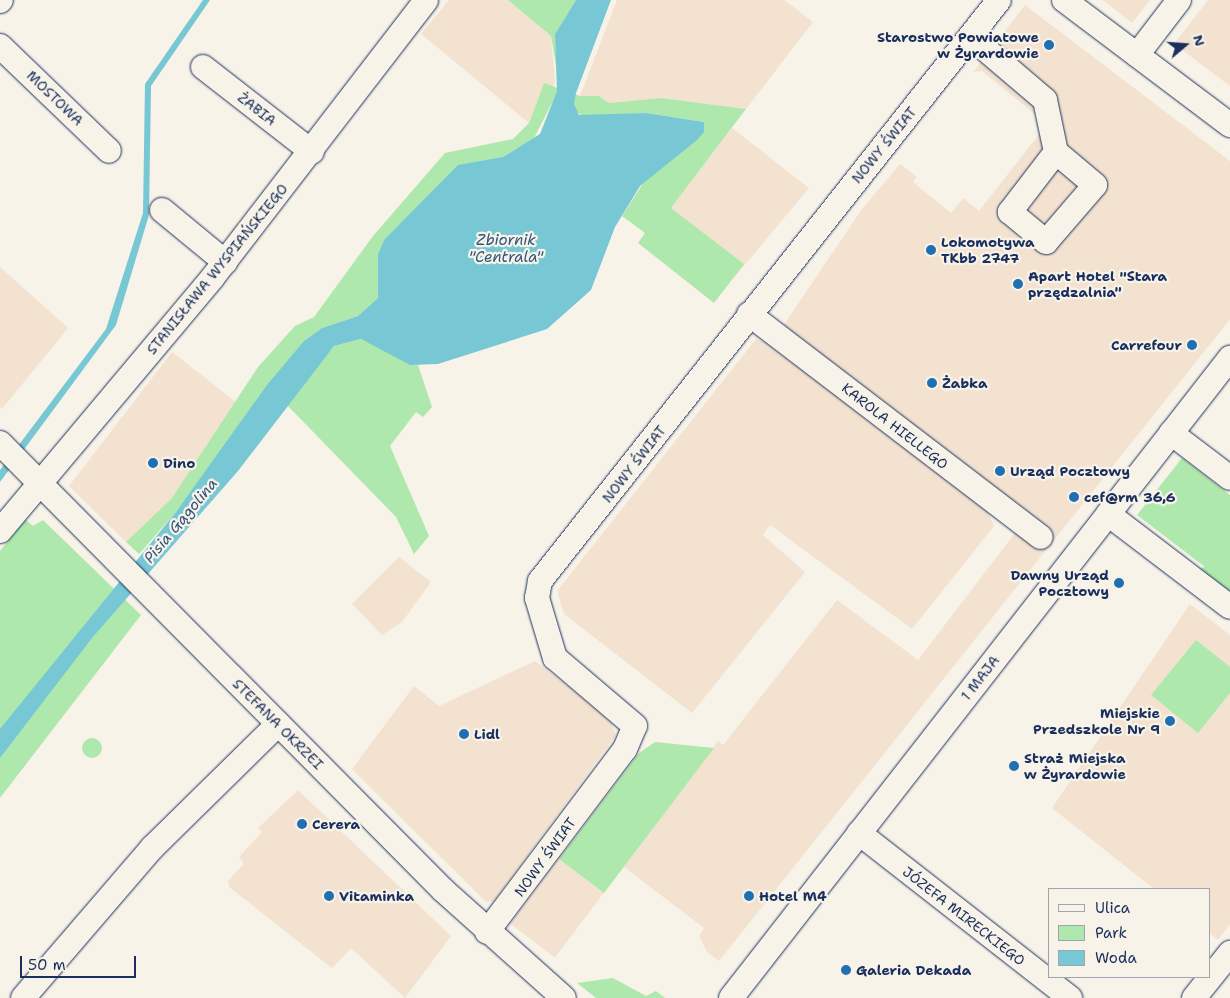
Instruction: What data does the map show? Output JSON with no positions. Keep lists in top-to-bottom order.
{
  "streets": {
    "street": [
      "MOSTOWA",
      "ŻABIA",
      "NOWY ŚWIAT",
      "STANISŁAWA WYSPIAŃSKIEGO",
      "KAROLA HIELLEGO",
      "1 MAJA",
      "STEFANA OKRZEI",
      "JÓZEFA MIRECKIEGO"
    ]
  },
  "crossings": [
    ["ŻABIA", "STANISŁAWA WYSPIAŃSKIEGO"],
    ["NOWY ŚWIAT", "KAROLA HIELLEGO"],
    ["NOWY ŚWIAT", "STEFANA OKRZEI"],
    ["STANISŁAWA WYSPIAŃSKIEGO", "STEFANA OKRZEI"],
    ["KAROLA HIELLEGO", "1 MAJA"],
    ["1 MAJA", "JÓZEFA MIRECKIEGO"]
  ],
  "water": ["Zbiornik \"Centrala\"", "Pisia Gągolina"],
  "places": [
    "Starostwo Powiatowe w Żyrardowie",
    "Lokomotywa TKbb 2747",
    "Apart Hotel \"Stara przędzalnia\"",
    "Carrefour",
    "Żabka",
    "Dino",
    "Urząd Pocztowy",
    "cef@rm 36,6",
    "Dawny Urząd Pocztowy",
    "Miejskie Przedszkole Nr 9",
    "Lidl",
    "Straż Miejska w Żyrardowie",
    "Cerera",
    "Vitaminka",
    "Hotel M4",
    "Galeria Dekada"
  ],
  "legend": ["Ulica", "Park", "Woda"],
  "scale_bar": "50 m",
  "north": "right"
}
